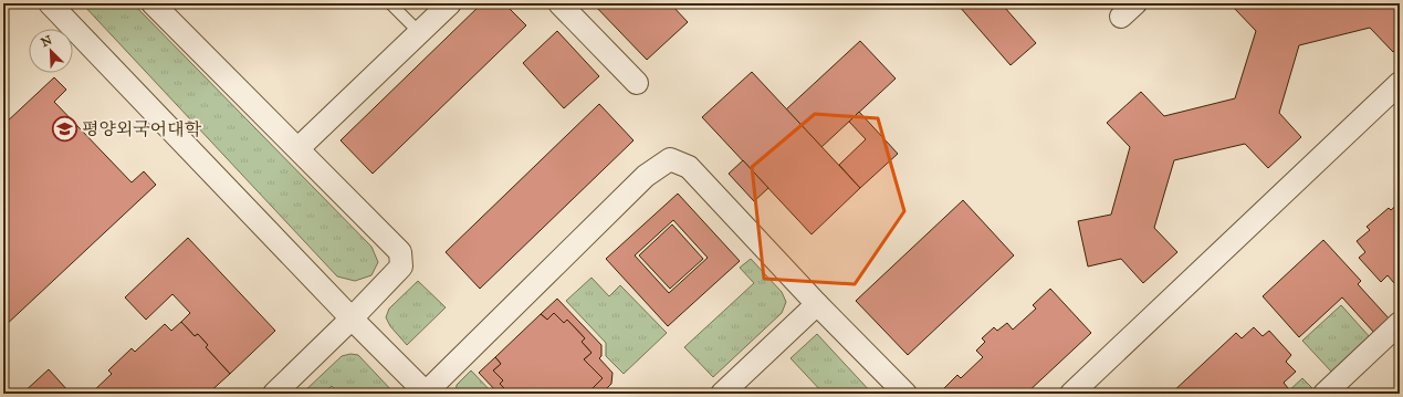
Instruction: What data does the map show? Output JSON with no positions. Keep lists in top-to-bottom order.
{
  "places": {
    "school or university": ["평양외국어대학"]
  },
  "north": "top left"
}
